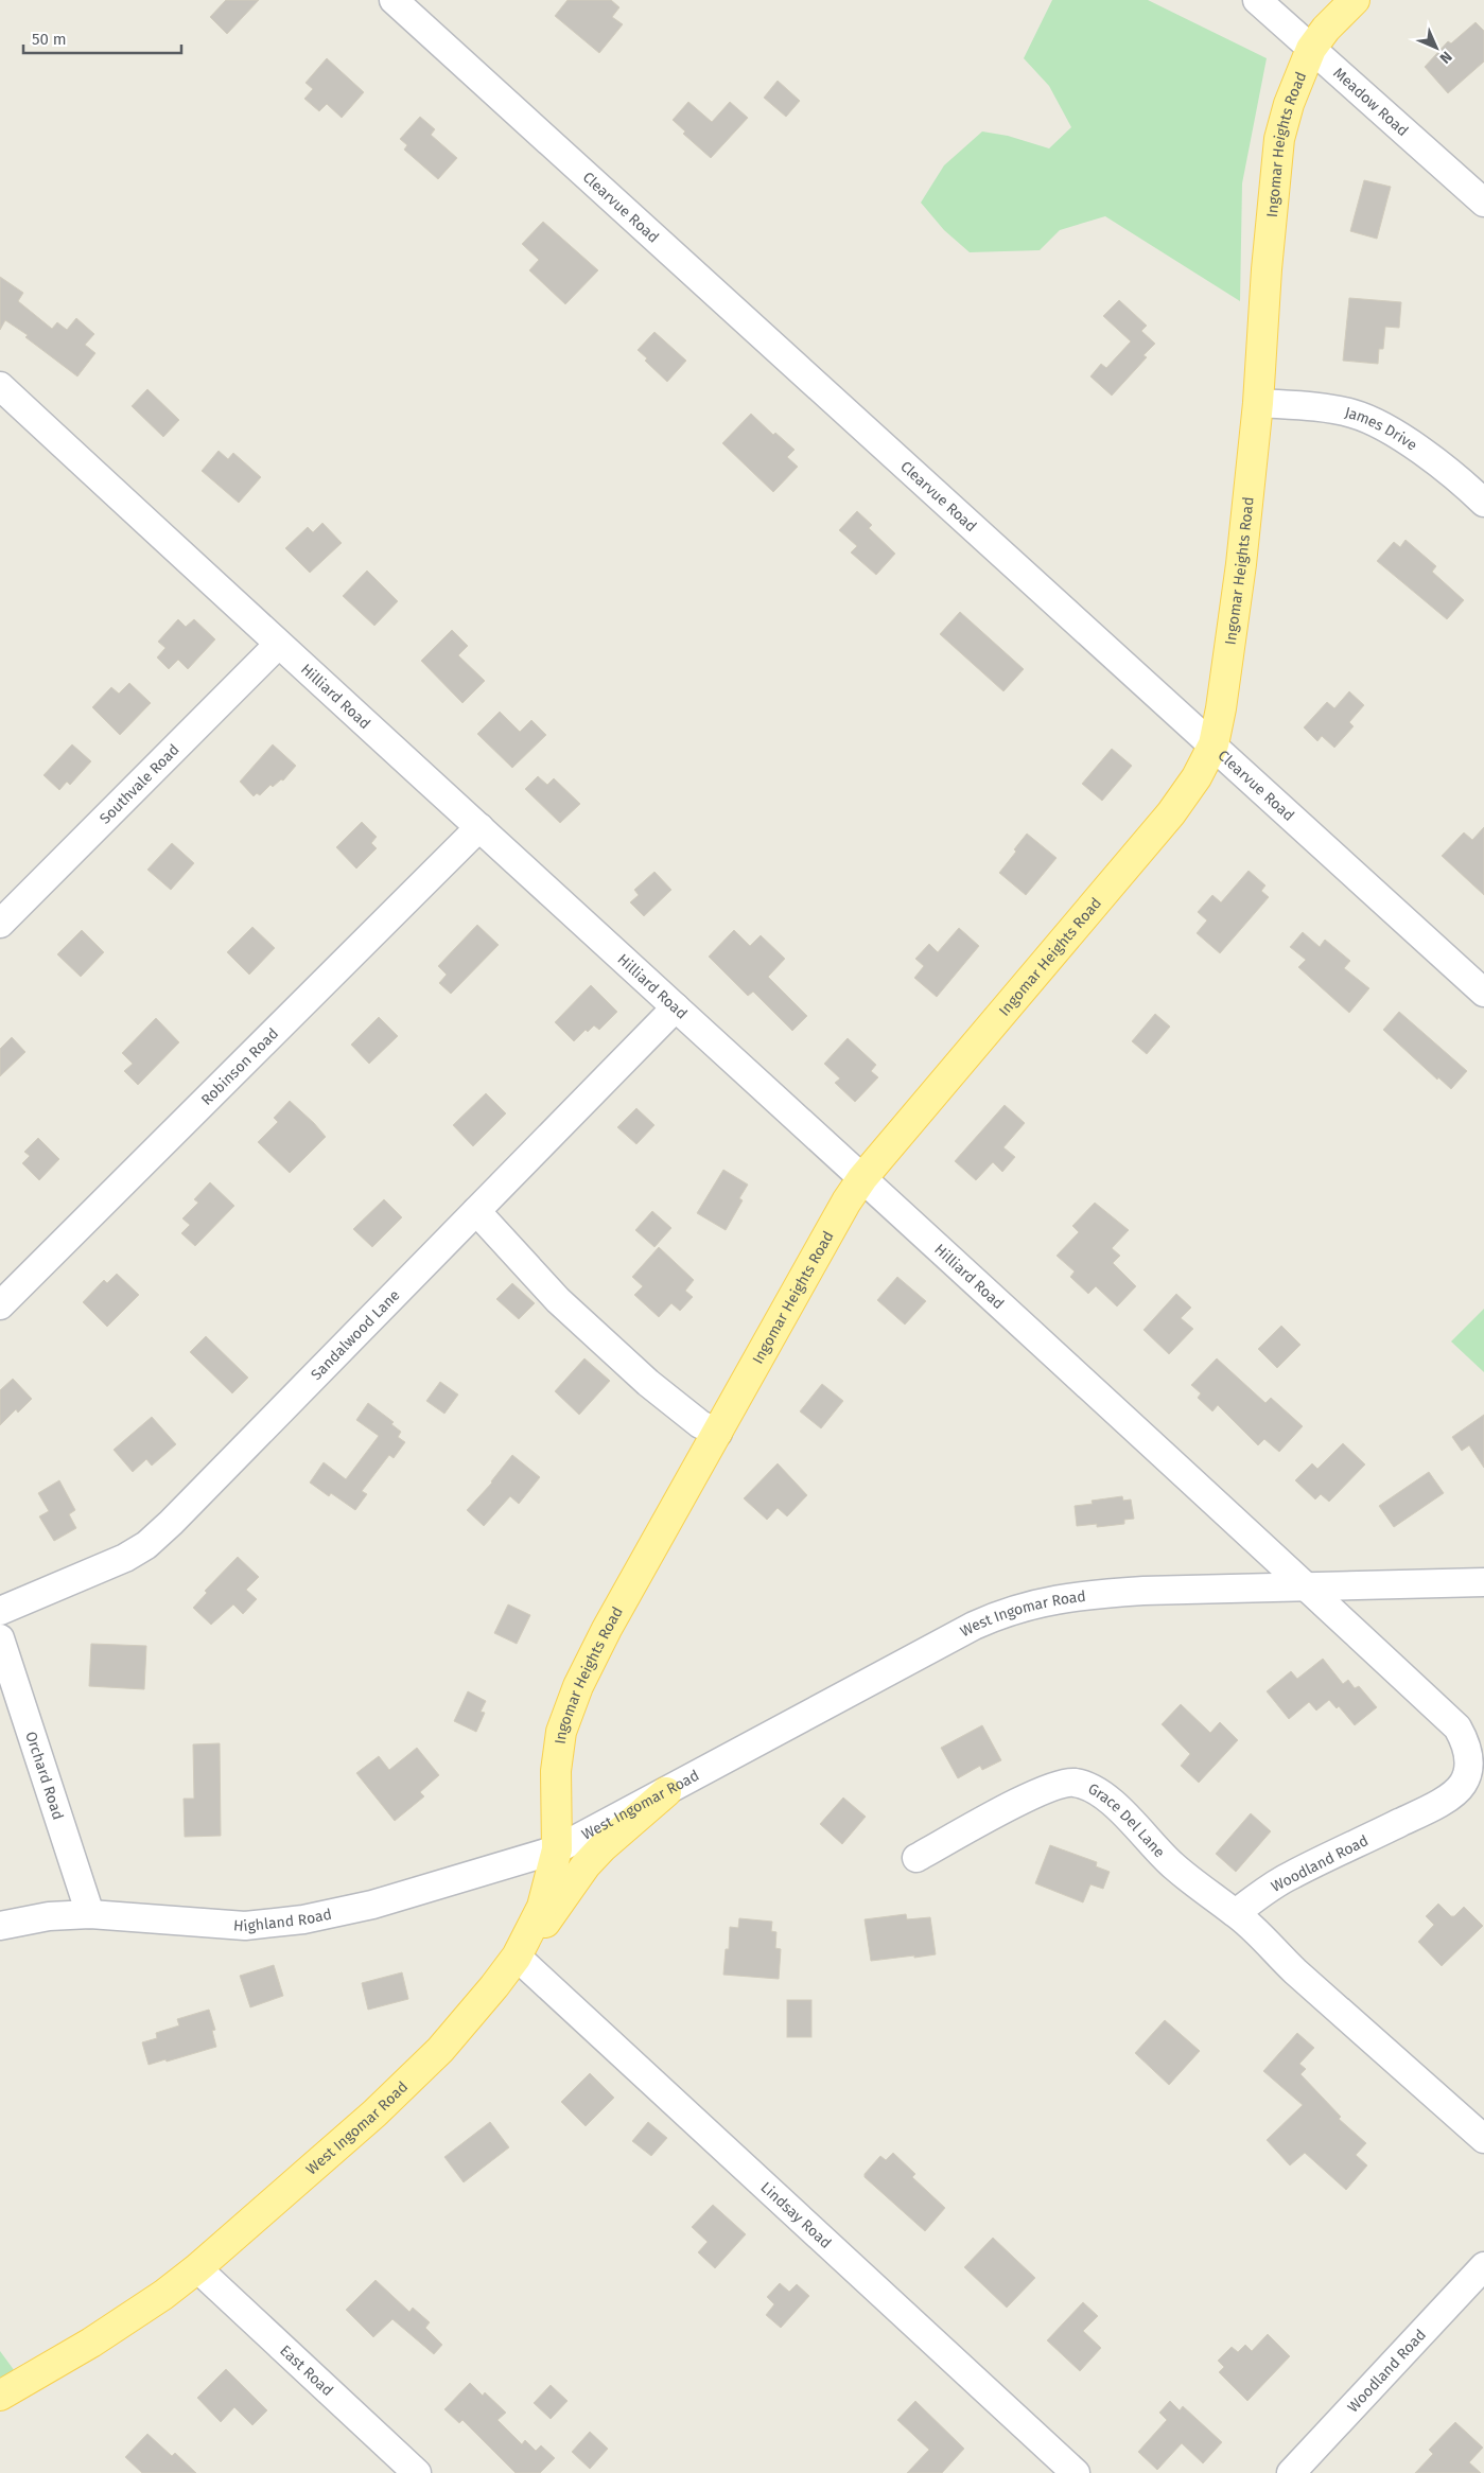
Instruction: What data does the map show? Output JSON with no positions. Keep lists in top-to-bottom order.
{
  "streets": {
    "main road": ["Ingomar Heights Road", "West Ingomar Road"],
    "street": [
      "Meadow Road",
      "Clearvue Road",
      "James Drive",
      "Hilliard Road",
      "Southvale Road",
      "Robinson Road",
      "Sandalwood Lane",
      "Orchard Road",
      "Grace Del Lane",
      "Woodland Road",
      "Highland Road",
      "Lindsay Road",
      "East Road"
    ]
  },
  "crossings": [
    ["Meadow Road", "Ingomar Heights Road"],
    ["Ingomar Heights Road", "Clearvue Road"],
    ["Ingomar Heights Road", "James Drive"],
    ["Ingomar Heights Road", "Hilliard Road"],
    ["Ingomar Heights Road", "West Ingomar Road"],
    ["Ingomar Heights Road", "Highland Road"],
    ["Hilliard Road", "Southvale Road"],
    ["Hilliard Road", "Robinson Road"],
    ["Hilliard Road", "Sandalwood Lane"],
    ["Hilliard Road", "West Ingomar Road"],
    ["Hilliard Road", "Woodland Road"],
    ["West Ingomar Road", "Woodland Road"],
    ["West Ingomar Road", "Highland Road"],
    ["West Ingomar Road", "Lindsay Road"],
    ["West Ingomar Road", "East Road"],
    ["Orchard Road", "Highland Road"],
    ["Grace Del Lane", "Woodland Road"]
  ],
  "scale_bar": "50 m",
  "north": "bottom right"
}
